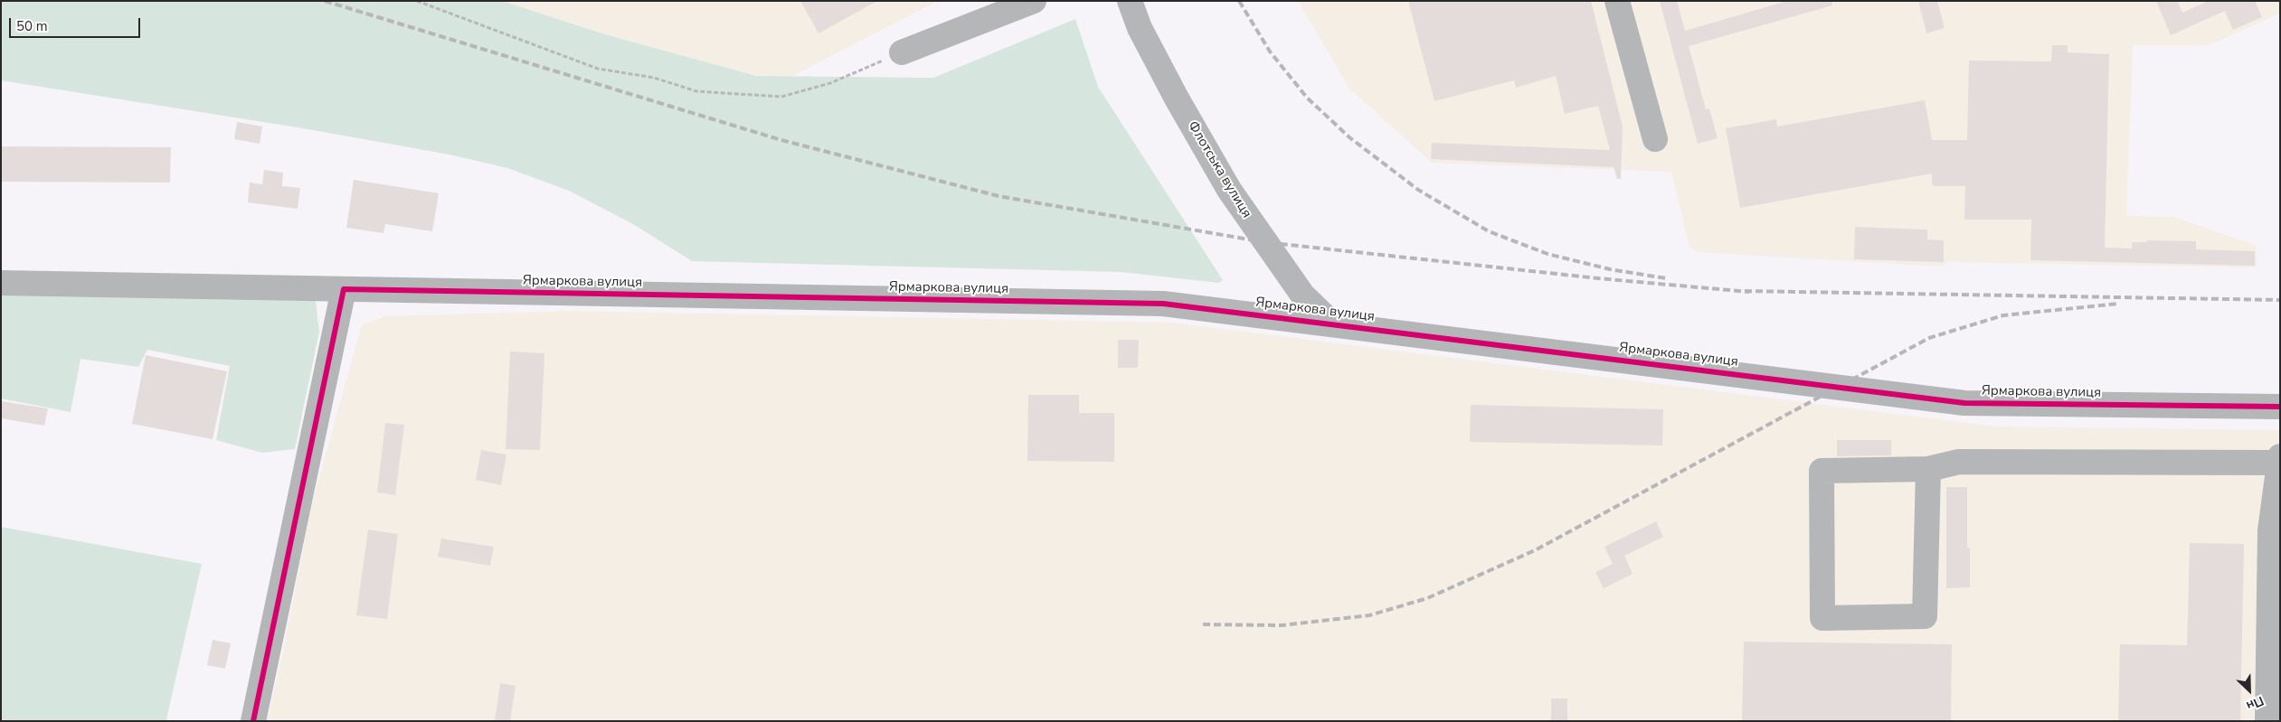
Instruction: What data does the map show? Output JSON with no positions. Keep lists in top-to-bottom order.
{
  "streets": {
    "street": ["Флотська вулиця", "Ярмаркова вулиця"]
  },
  "crossings": [
    ["Флотська вулиця", "Ярмаркова вулиця"]
  ],
  "scale_bar": "50 m",
  "north": "bottom right"
}
